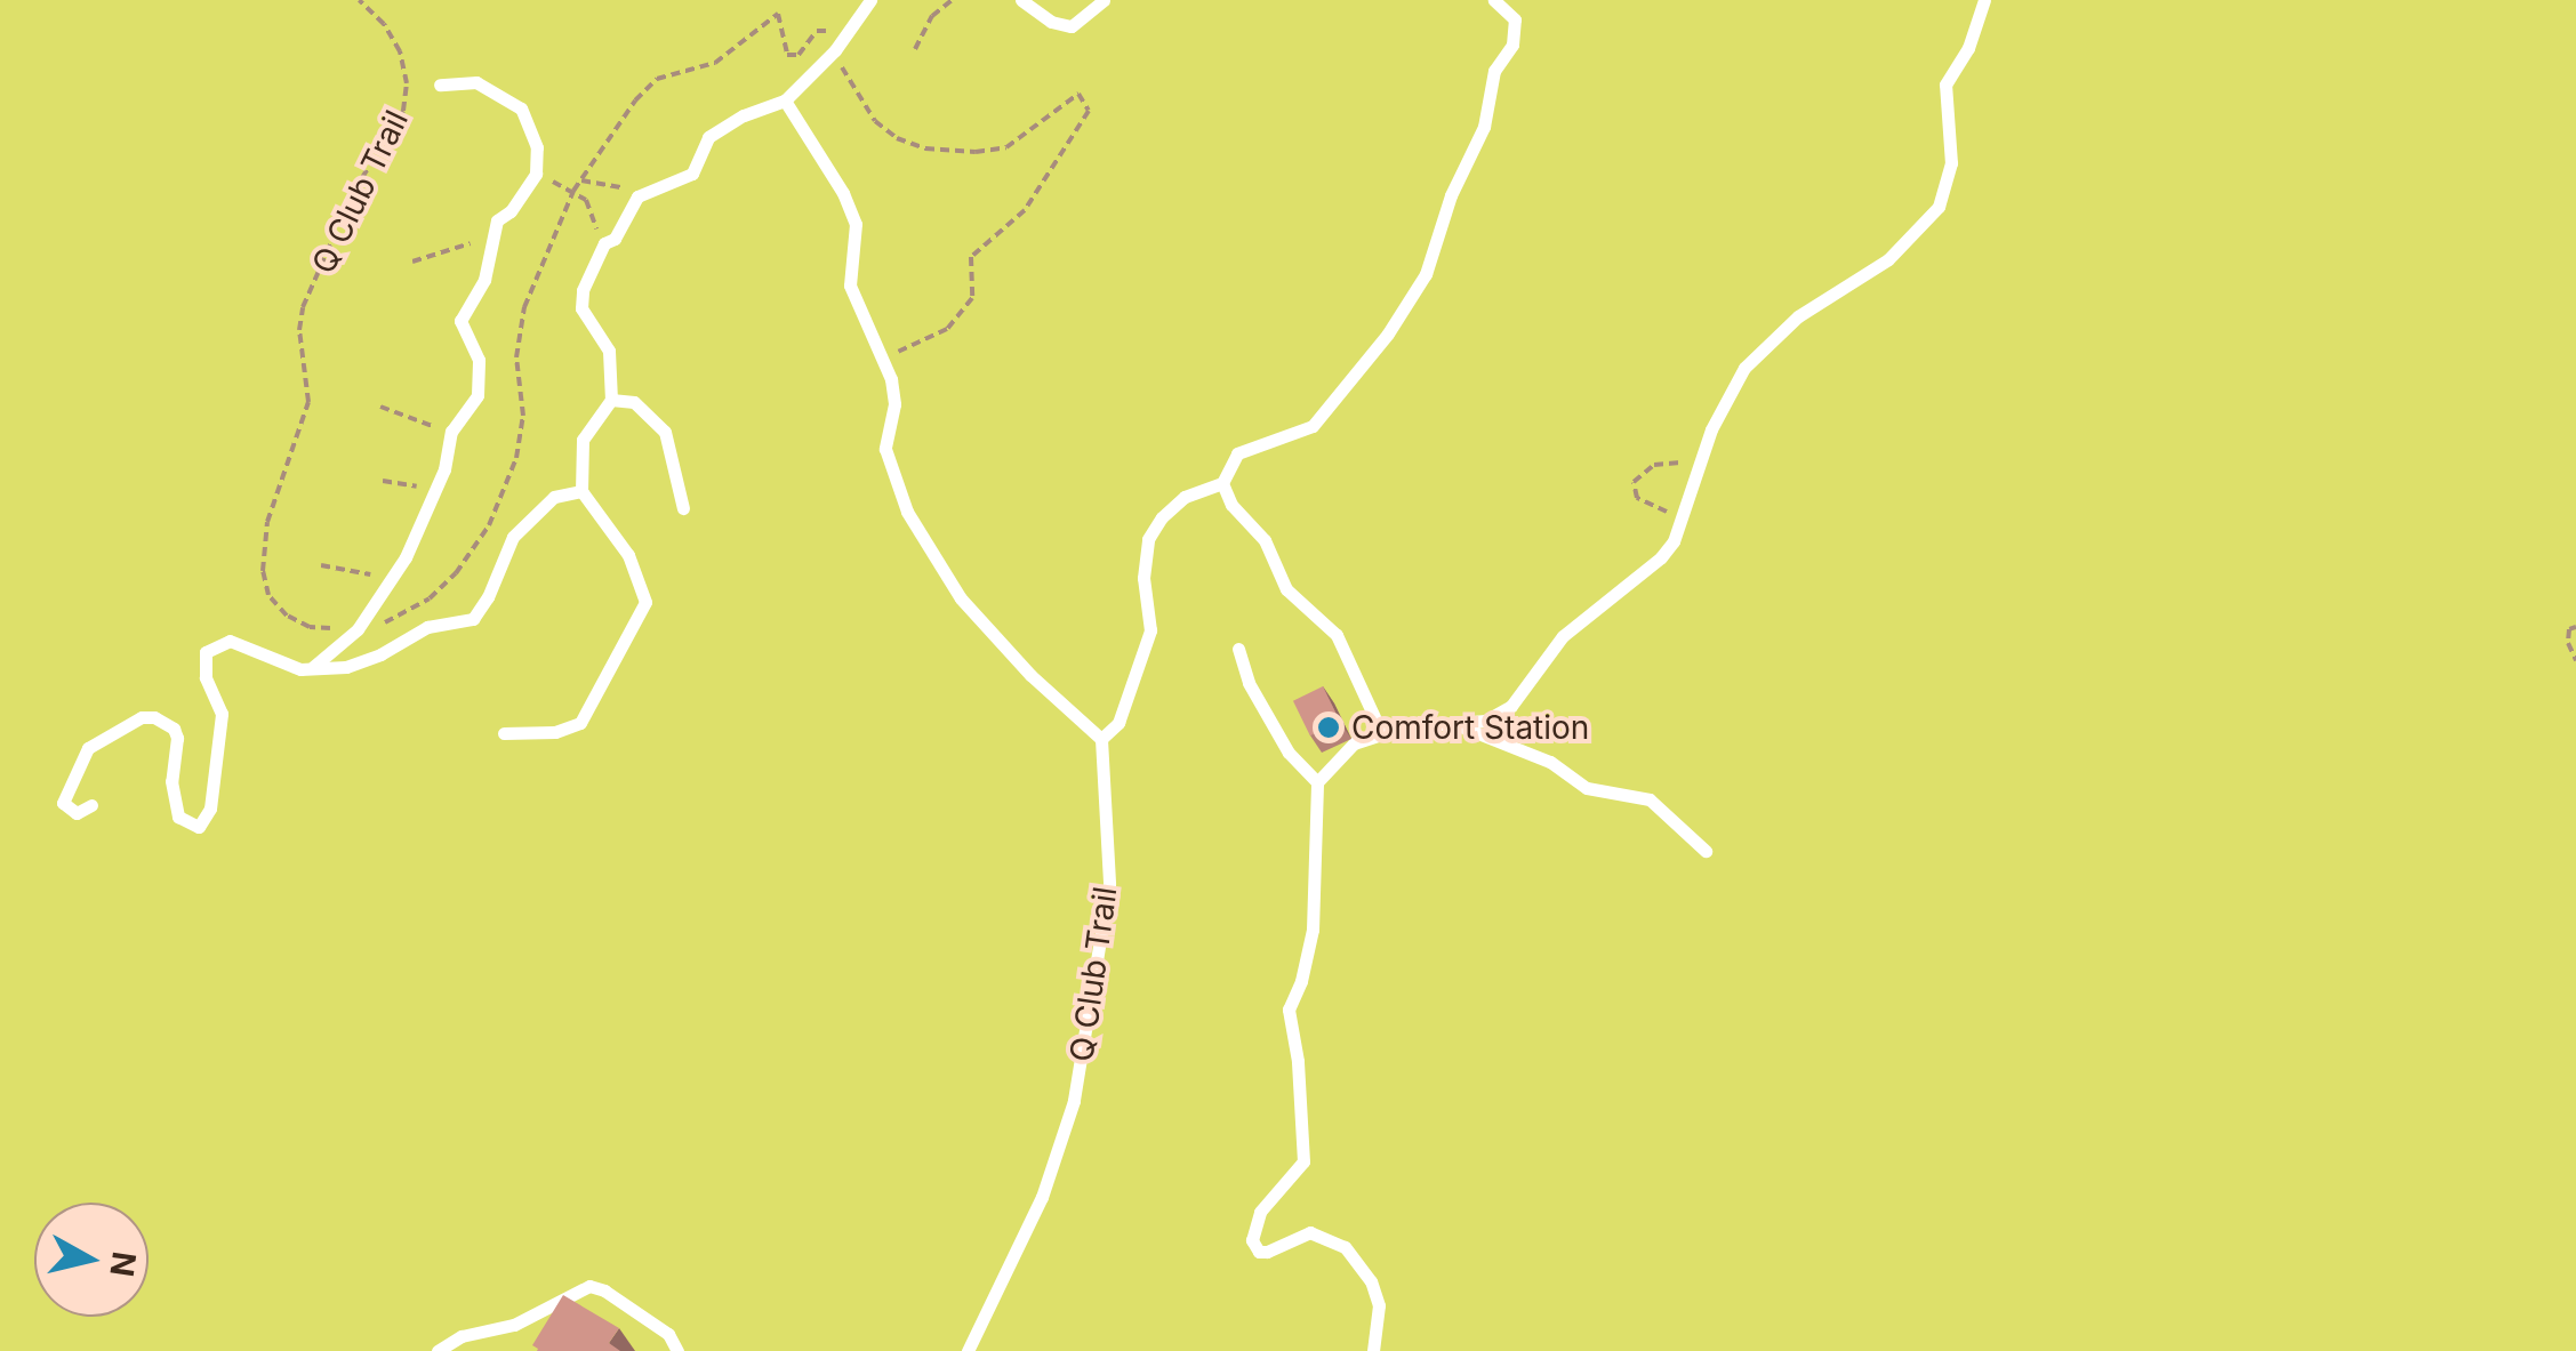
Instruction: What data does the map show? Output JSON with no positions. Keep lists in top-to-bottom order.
{
  "streets": {
    "lane": ["Q Club Trail"]
  },
  "places": ["Comfort Station"],
  "north": "right"
}
